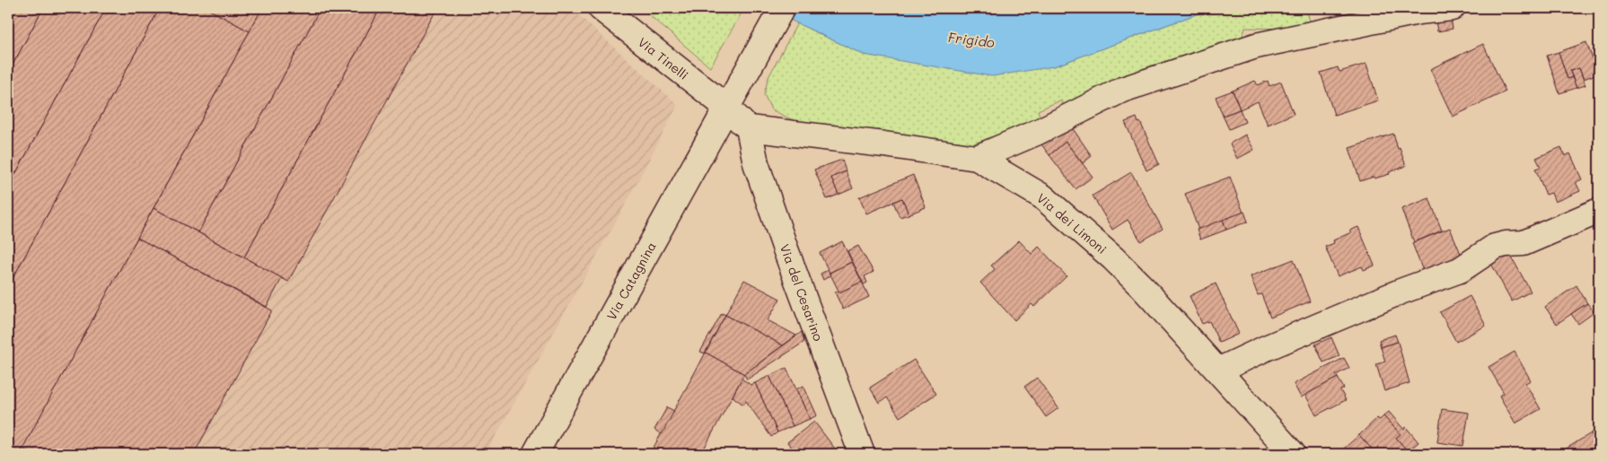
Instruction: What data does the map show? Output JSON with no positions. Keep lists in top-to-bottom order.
{
  "streets": {
    "street": [
      "Via Tinelli",
      "Via dei Limoni",
      "Via Catagnina",
      "Via del Cesarino"
    ]
  },
  "crossings": [
    ["Via Tinelli", "Via dei Limoni"],
    ["Via Tinelli", "Via Catagnina"],
    ["Via Tinelli", "Via del Cesarino"],
    ["Via dei Limoni", "Via del Cesarino"]
  ],
  "water": ["Frigido"]
}
